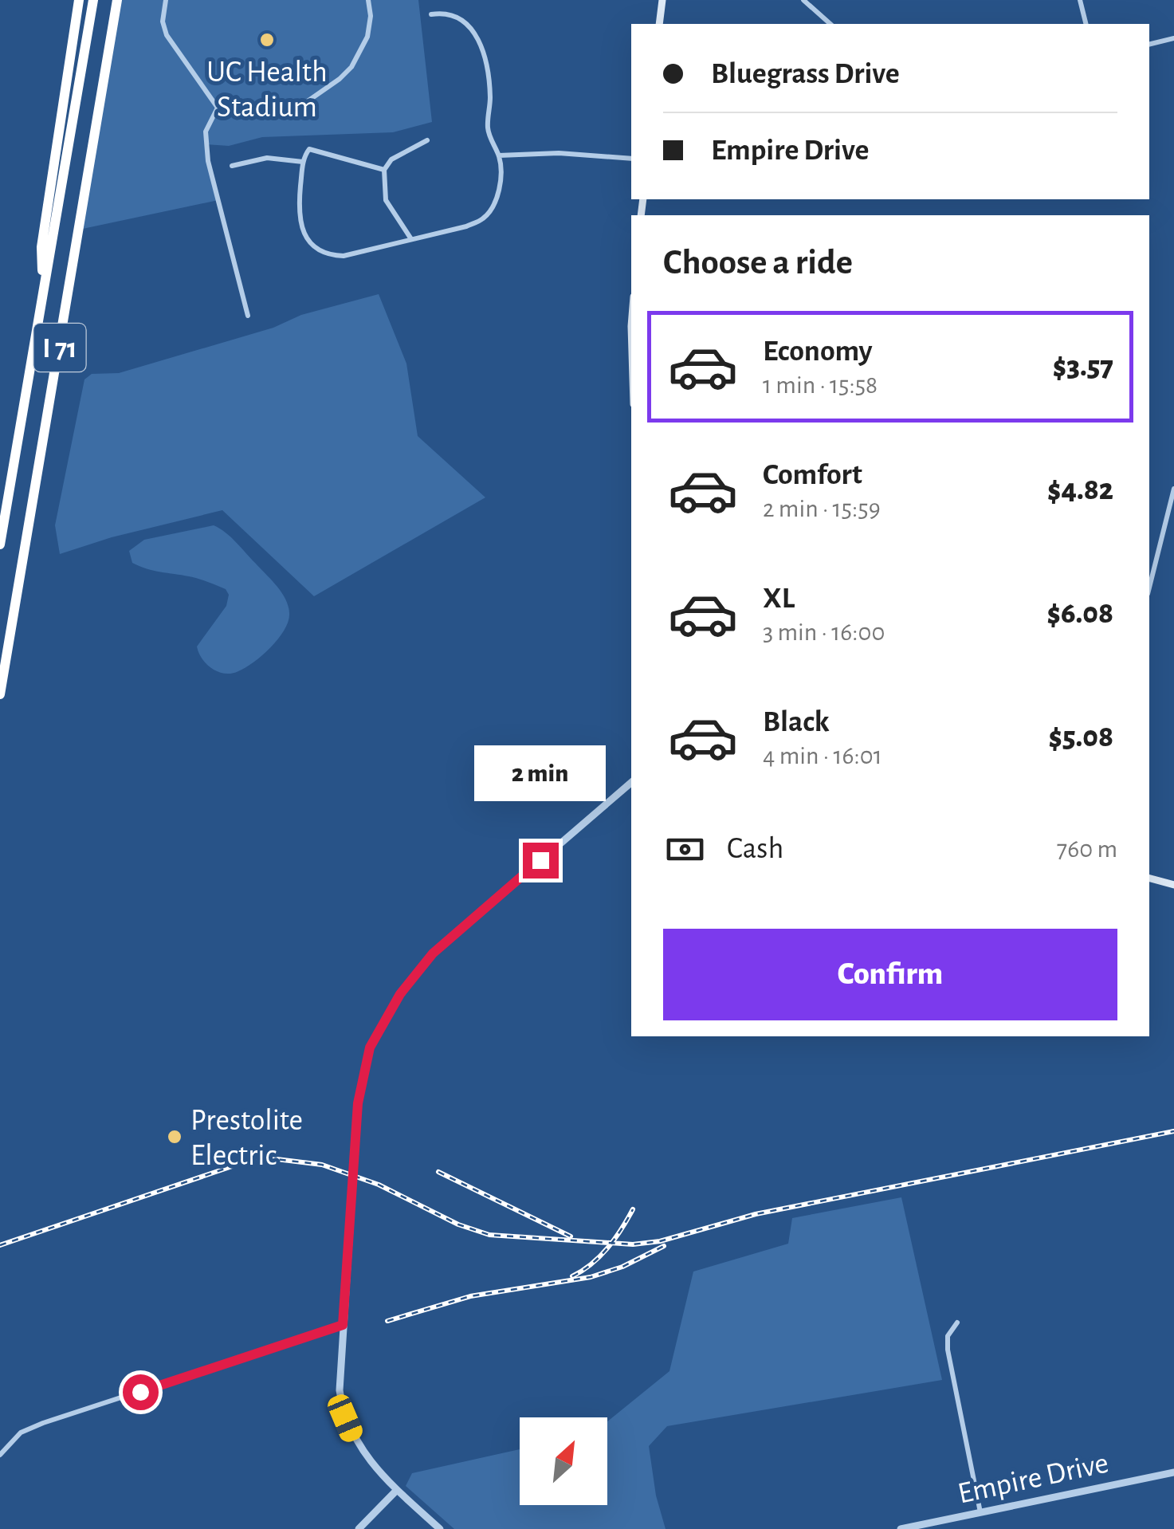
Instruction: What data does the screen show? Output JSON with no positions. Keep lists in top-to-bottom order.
{
  "streets": {
    "highway": ["I 71"],
    "street": ["Empire Drive"]
  },
  "places": ["UC Health Stadium", "Prestolite Electric"],
  "north": "top right",
  "page": {
    "banner": ["Bluegrass Drive", "Empire Drive"],
    "heading": "Choose a ride",
    "list": [
      {
        "name": "Economy",
        "note": "1 min · 15:58",
        "value": "$3.57"
      },
      {
        "name": "Comfort",
        "note": "2 min · 15:59",
        "value": "$4.82"
      },
      {
        "name": "XL",
        "note": "3 min · 16:00",
        "value": "$6.08"
      },
      {
        "name": "Black",
        "note": "4 min · 16:01",
        "value": "$5.08"
      }
    ],
    "bubble": "2 min",
    "pay": ["Cash", "760 m"],
    "buttons": "Confirm"
  }
}
